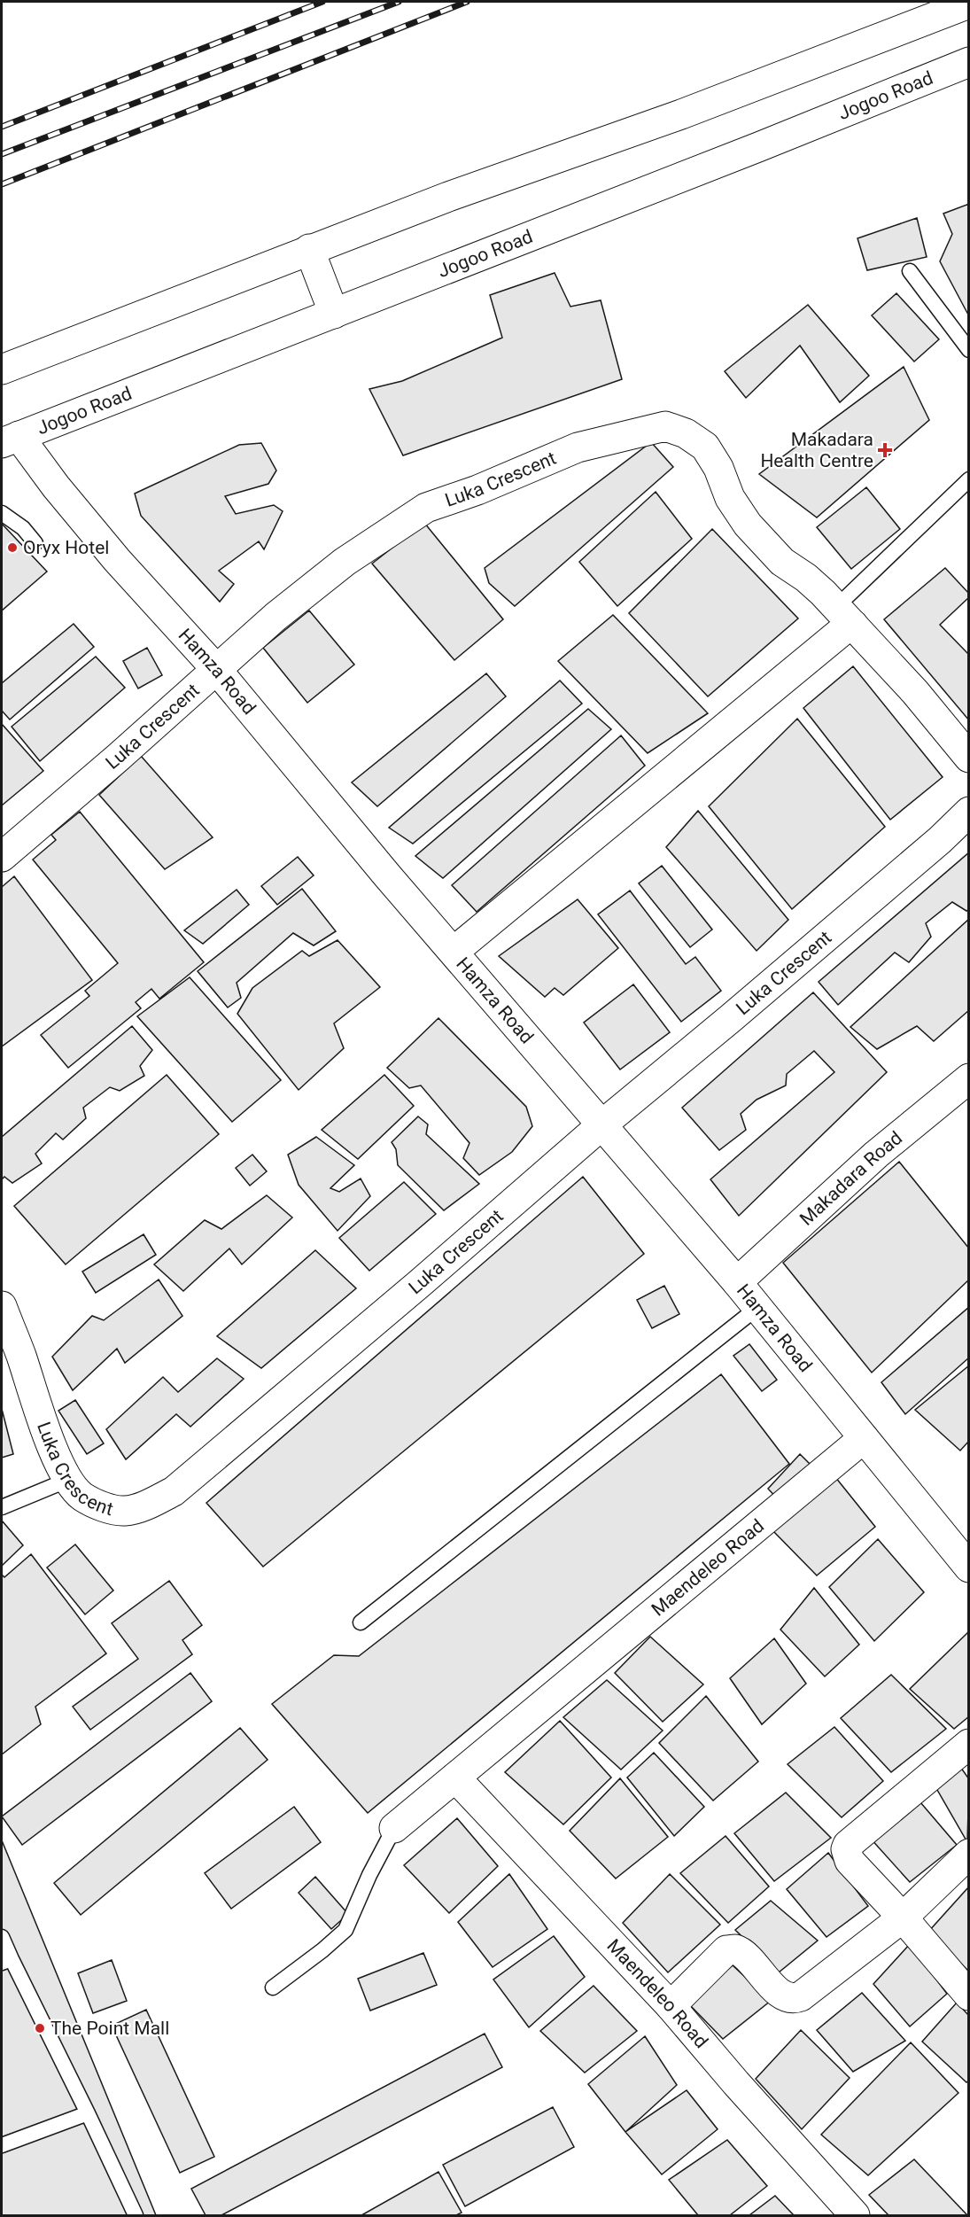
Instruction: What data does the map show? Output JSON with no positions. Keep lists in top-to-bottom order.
{
  "streets": {
    "street": [
      "Jogoo Road",
      "Luka Crescent",
      "Hamza Road",
      "Makadara Road",
      "Maendeleo Road"
    ]
  },
  "crossings": [
    ["Jogoo Road", "Hamza Road"],
    ["Luka Crescent", "Hamza Road"],
    ["Hamza Road", "Makadara Road"],
    ["Hamza Road", "Maendeleo Road"]
  ],
  "places": {
    "health": ["Makadara Health Centre"],
    "other": ["Oryx Hotel", "The Point Mall"]
  }
}
